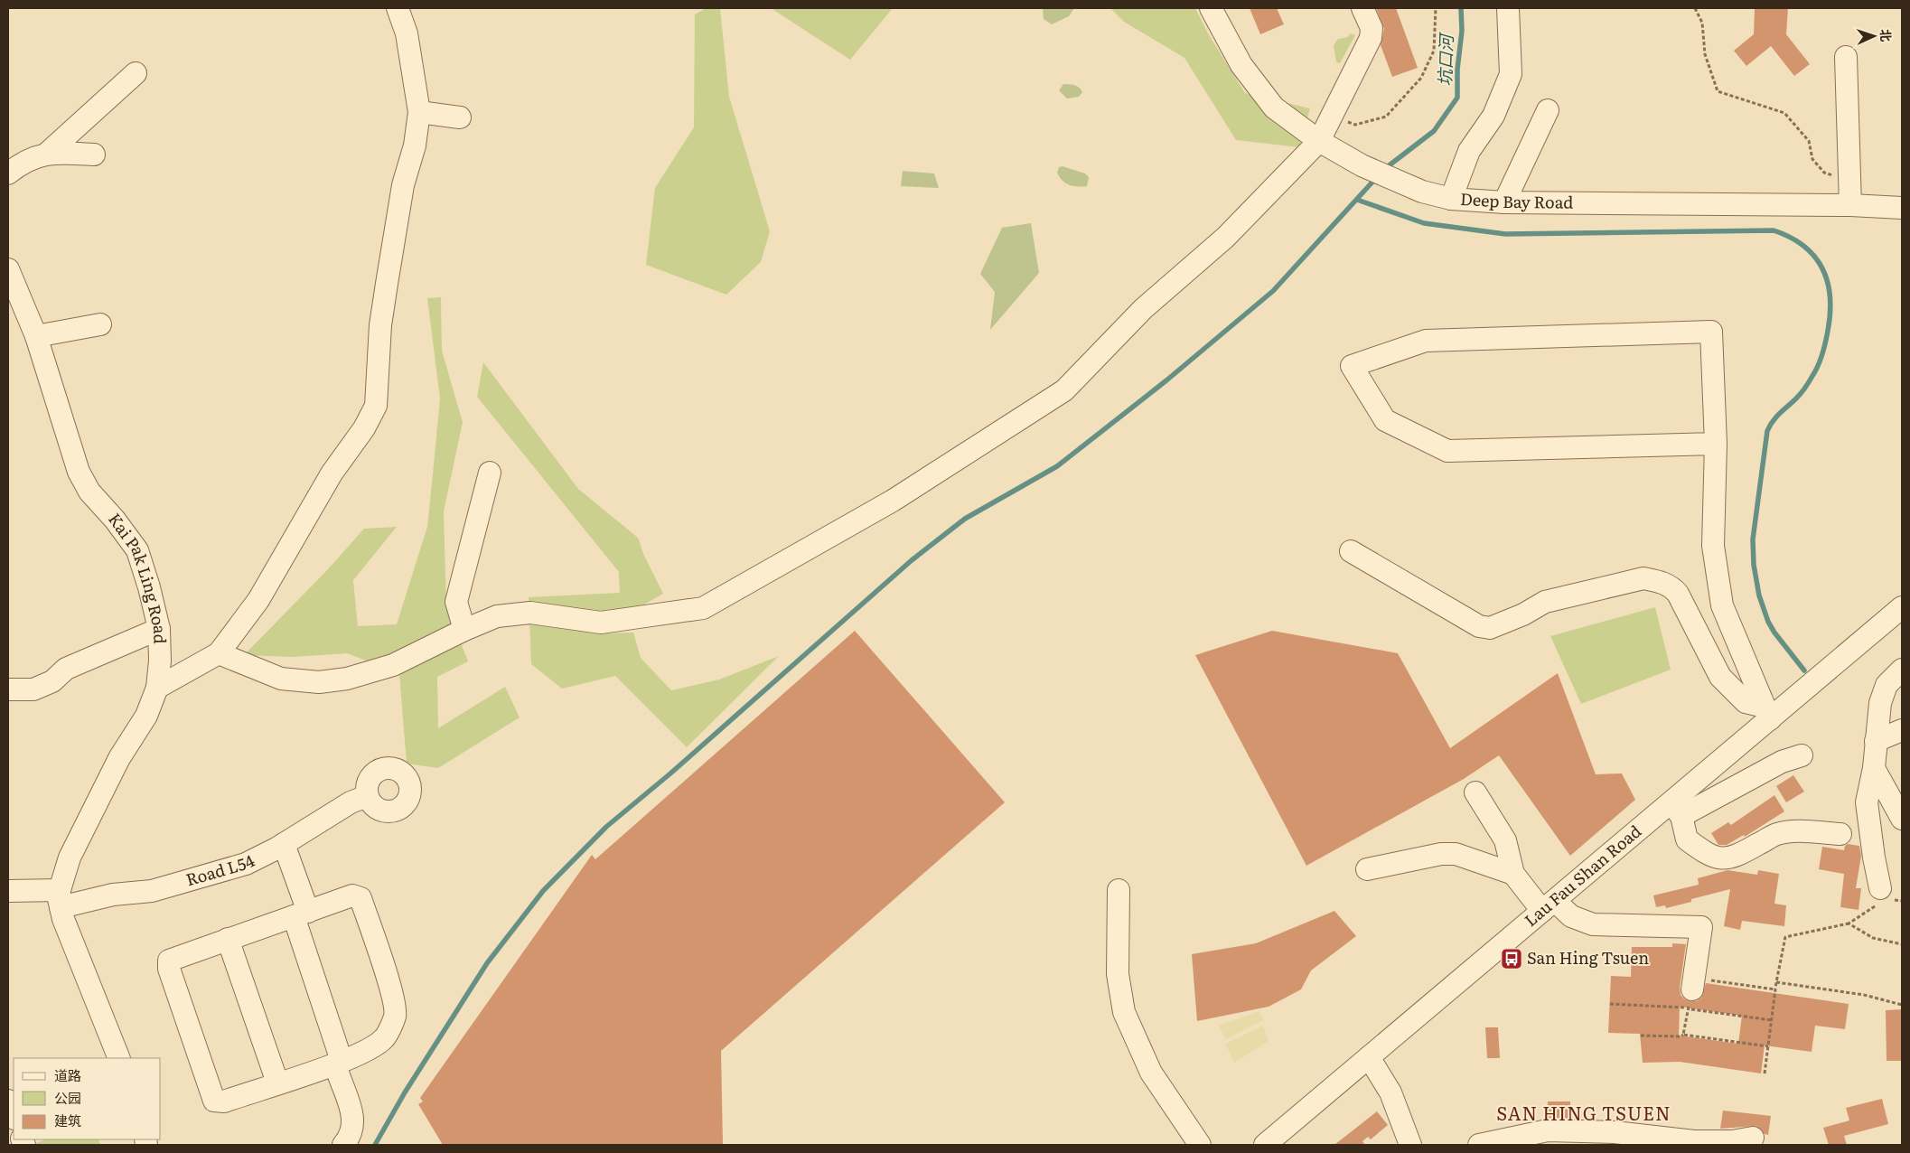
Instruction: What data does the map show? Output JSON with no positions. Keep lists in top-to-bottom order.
{
  "streets": {
    "street": [
      "Deep Bay Road",
      "Kai Pak Ling Road",
      "Road L54",
      "Lau Fau Shan Road"
    ]
  },
  "crossings": [
    ["Kai Pak Ling Road", "Road L54"]
  ],
  "districts": ["SAN HING TSUEN"],
  "water": ["坑口河"],
  "places": {
    "bus stop": ["San Hing Tsuen"]
  },
  "legend": ["道路", "公园", "建筑"],
  "north": "right"
}
